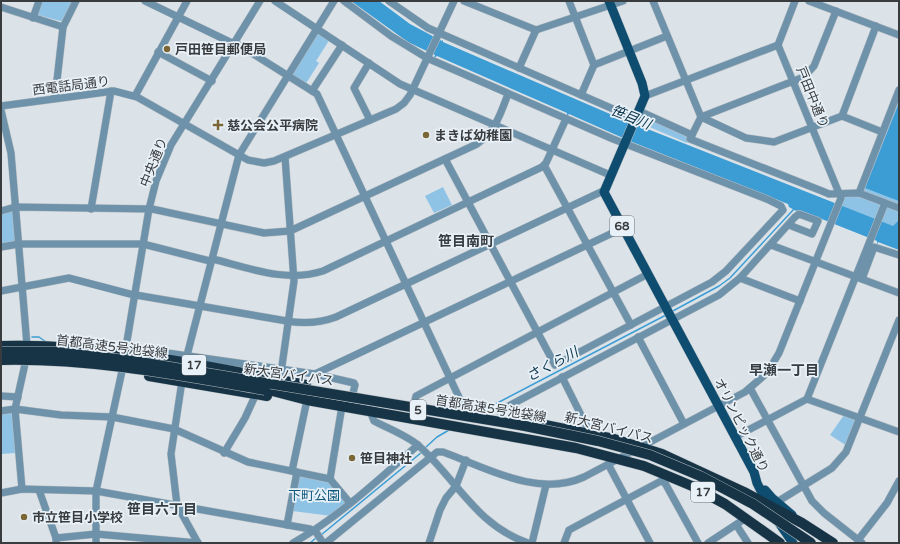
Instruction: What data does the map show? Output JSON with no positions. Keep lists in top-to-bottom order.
{
  "streets": {
    "highway": [
      "首都高速5号池袋線",
      "17",
      "新大宮バイパス",
      "5"
    ],
    "main road": ["68", "オリンピック通り"],
    "street": ["西電話局通り", "戸田中通り", "中央通り"]
  },
  "crossings": [
    ["西電話局通り", "中央通り"],
    ["中央通り", "17"],
    ["17", "新大宮バイパス"],
    ["新大宮バイパス", "オリンピック通り"]
  ],
  "districts": ["笹目南町", "早瀬一丁目", "笹目六丁目"],
  "water": ["笹目川", "さくら川"],
  "parks": ["下町公園"],
  "places": {
    "other": [
      "戸田笹目郵便局",
      "まきば幼稚園",
      "笹目神社",
      "市立笹目小学校"
    ],
    "health": ["慈公会公平病院"]
  }
}
